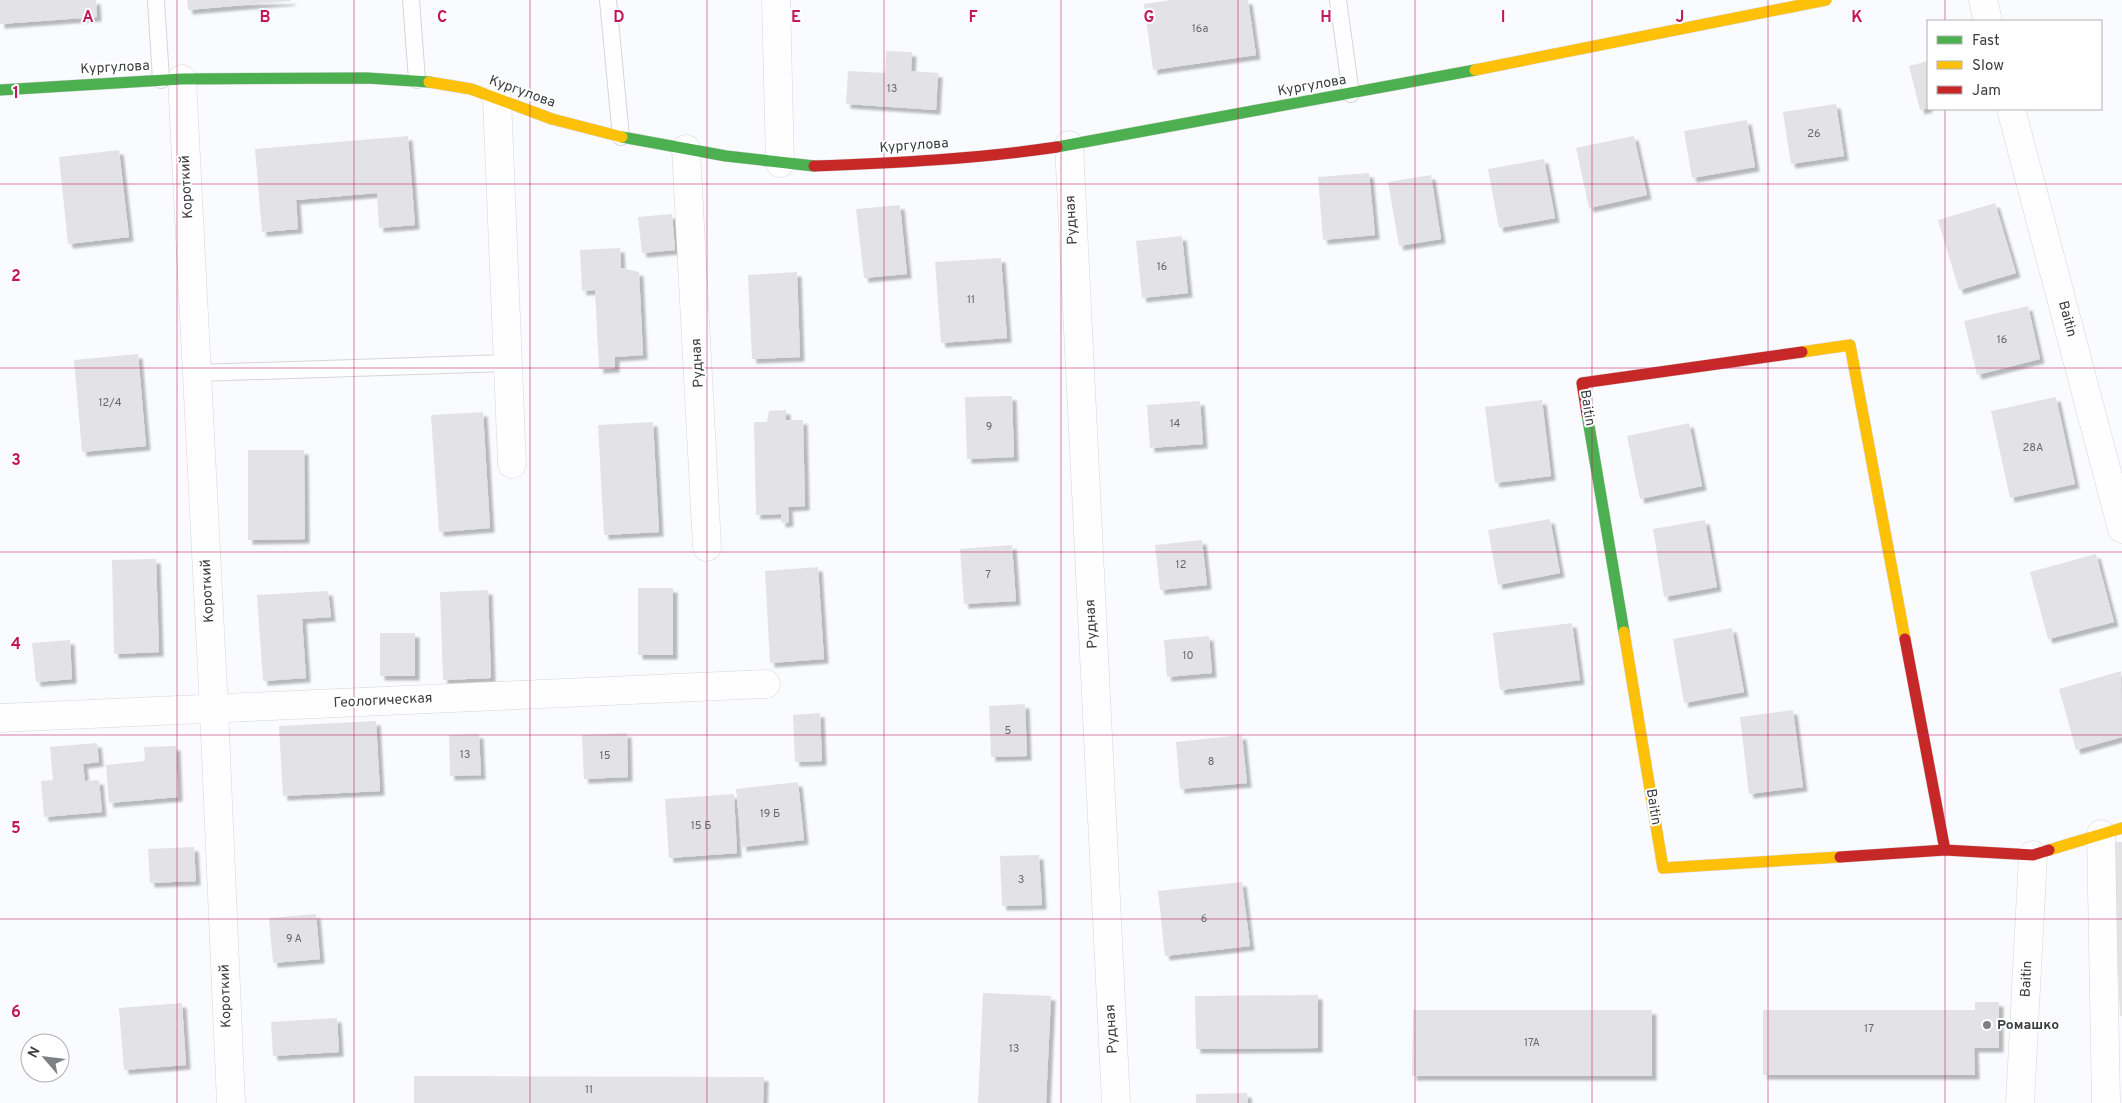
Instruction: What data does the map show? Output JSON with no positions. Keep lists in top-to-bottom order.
{
  "streets": {
    "street": [
      "Кургулова",
      "Короткий",
      "Рудная",
      "Baitin",
      "Геологическая"
    ]
  },
  "crossings": [
    ["Кургулова", "Короткий"],
    ["Кургулова", "Рудная"],
    ["Короткий", "Геологическая"]
  ],
  "places": ["Ромашко"],
  "house_numbers": [
    "16а",
    "13",
    "26",
    "16",
    "11",
    "16",
    "12/4",
    "14",
    "9",
    "28А",
    "12",
    "7",
    "10",
    "5",
    "13",
    "15",
    "8",
    "19 Б",
    "15 Б",
    "3",
    "6",
    "9 А",
    "17",
    "17А",
    "13",
    "11"
  ],
  "legend": ["Fast", "Slow", "Jam"],
  "north": "top left",
  "grid": {
    "columns": [
      "A",
      "B",
      "C",
      "D",
      "E",
      "F",
      "G",
      "H",
      "I",
      "J",
      "K"
    ],
    "rows": [
      "1",
      "2",
      "3",
      "4",
      "5",
      "6"
    ]
  }
}
